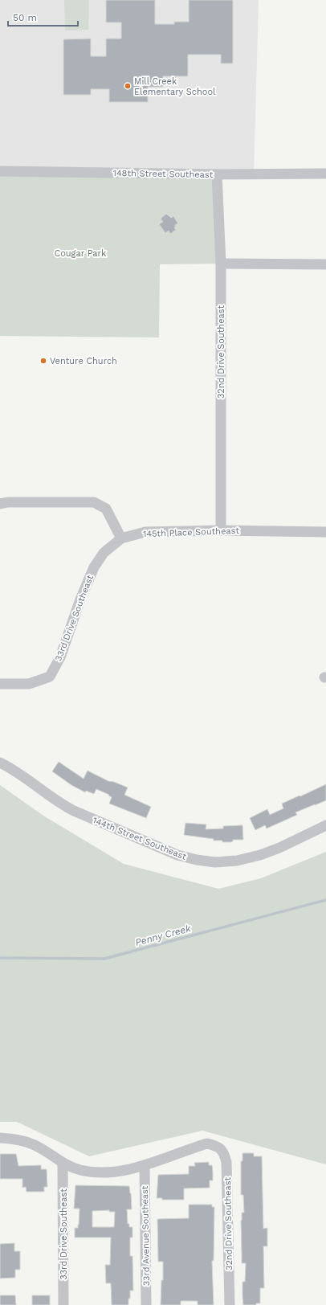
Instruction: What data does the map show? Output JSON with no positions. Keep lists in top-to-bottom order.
{
  "streets": {
    "street": [
      "148th Street Southeast",
      "32nd Drive Southeast",
      "145th Place Southeast",
      "33rd Drive Southeast",
      "144th Street Southeast",
      "33rd Avenue Southeast"
    ]
  },
  "crossings": [
    ["148th Street Southeast", "32nd Drive Southeast"],
    ["32nd Drive Southeast", "145th Place Southeast"],
    ["32nd Drive Southeast", "33rd Avenue Southeast"],
    ["145th Place Southeast", "33rd Drive Southeast"]
  ],
  "water": ["Penny Creek"],
  "parks": ["Cougar Park"],
  "places": ["Mill Creek Elementary School", "Venture Church"],
  "scale_bar": "50 m"
}
